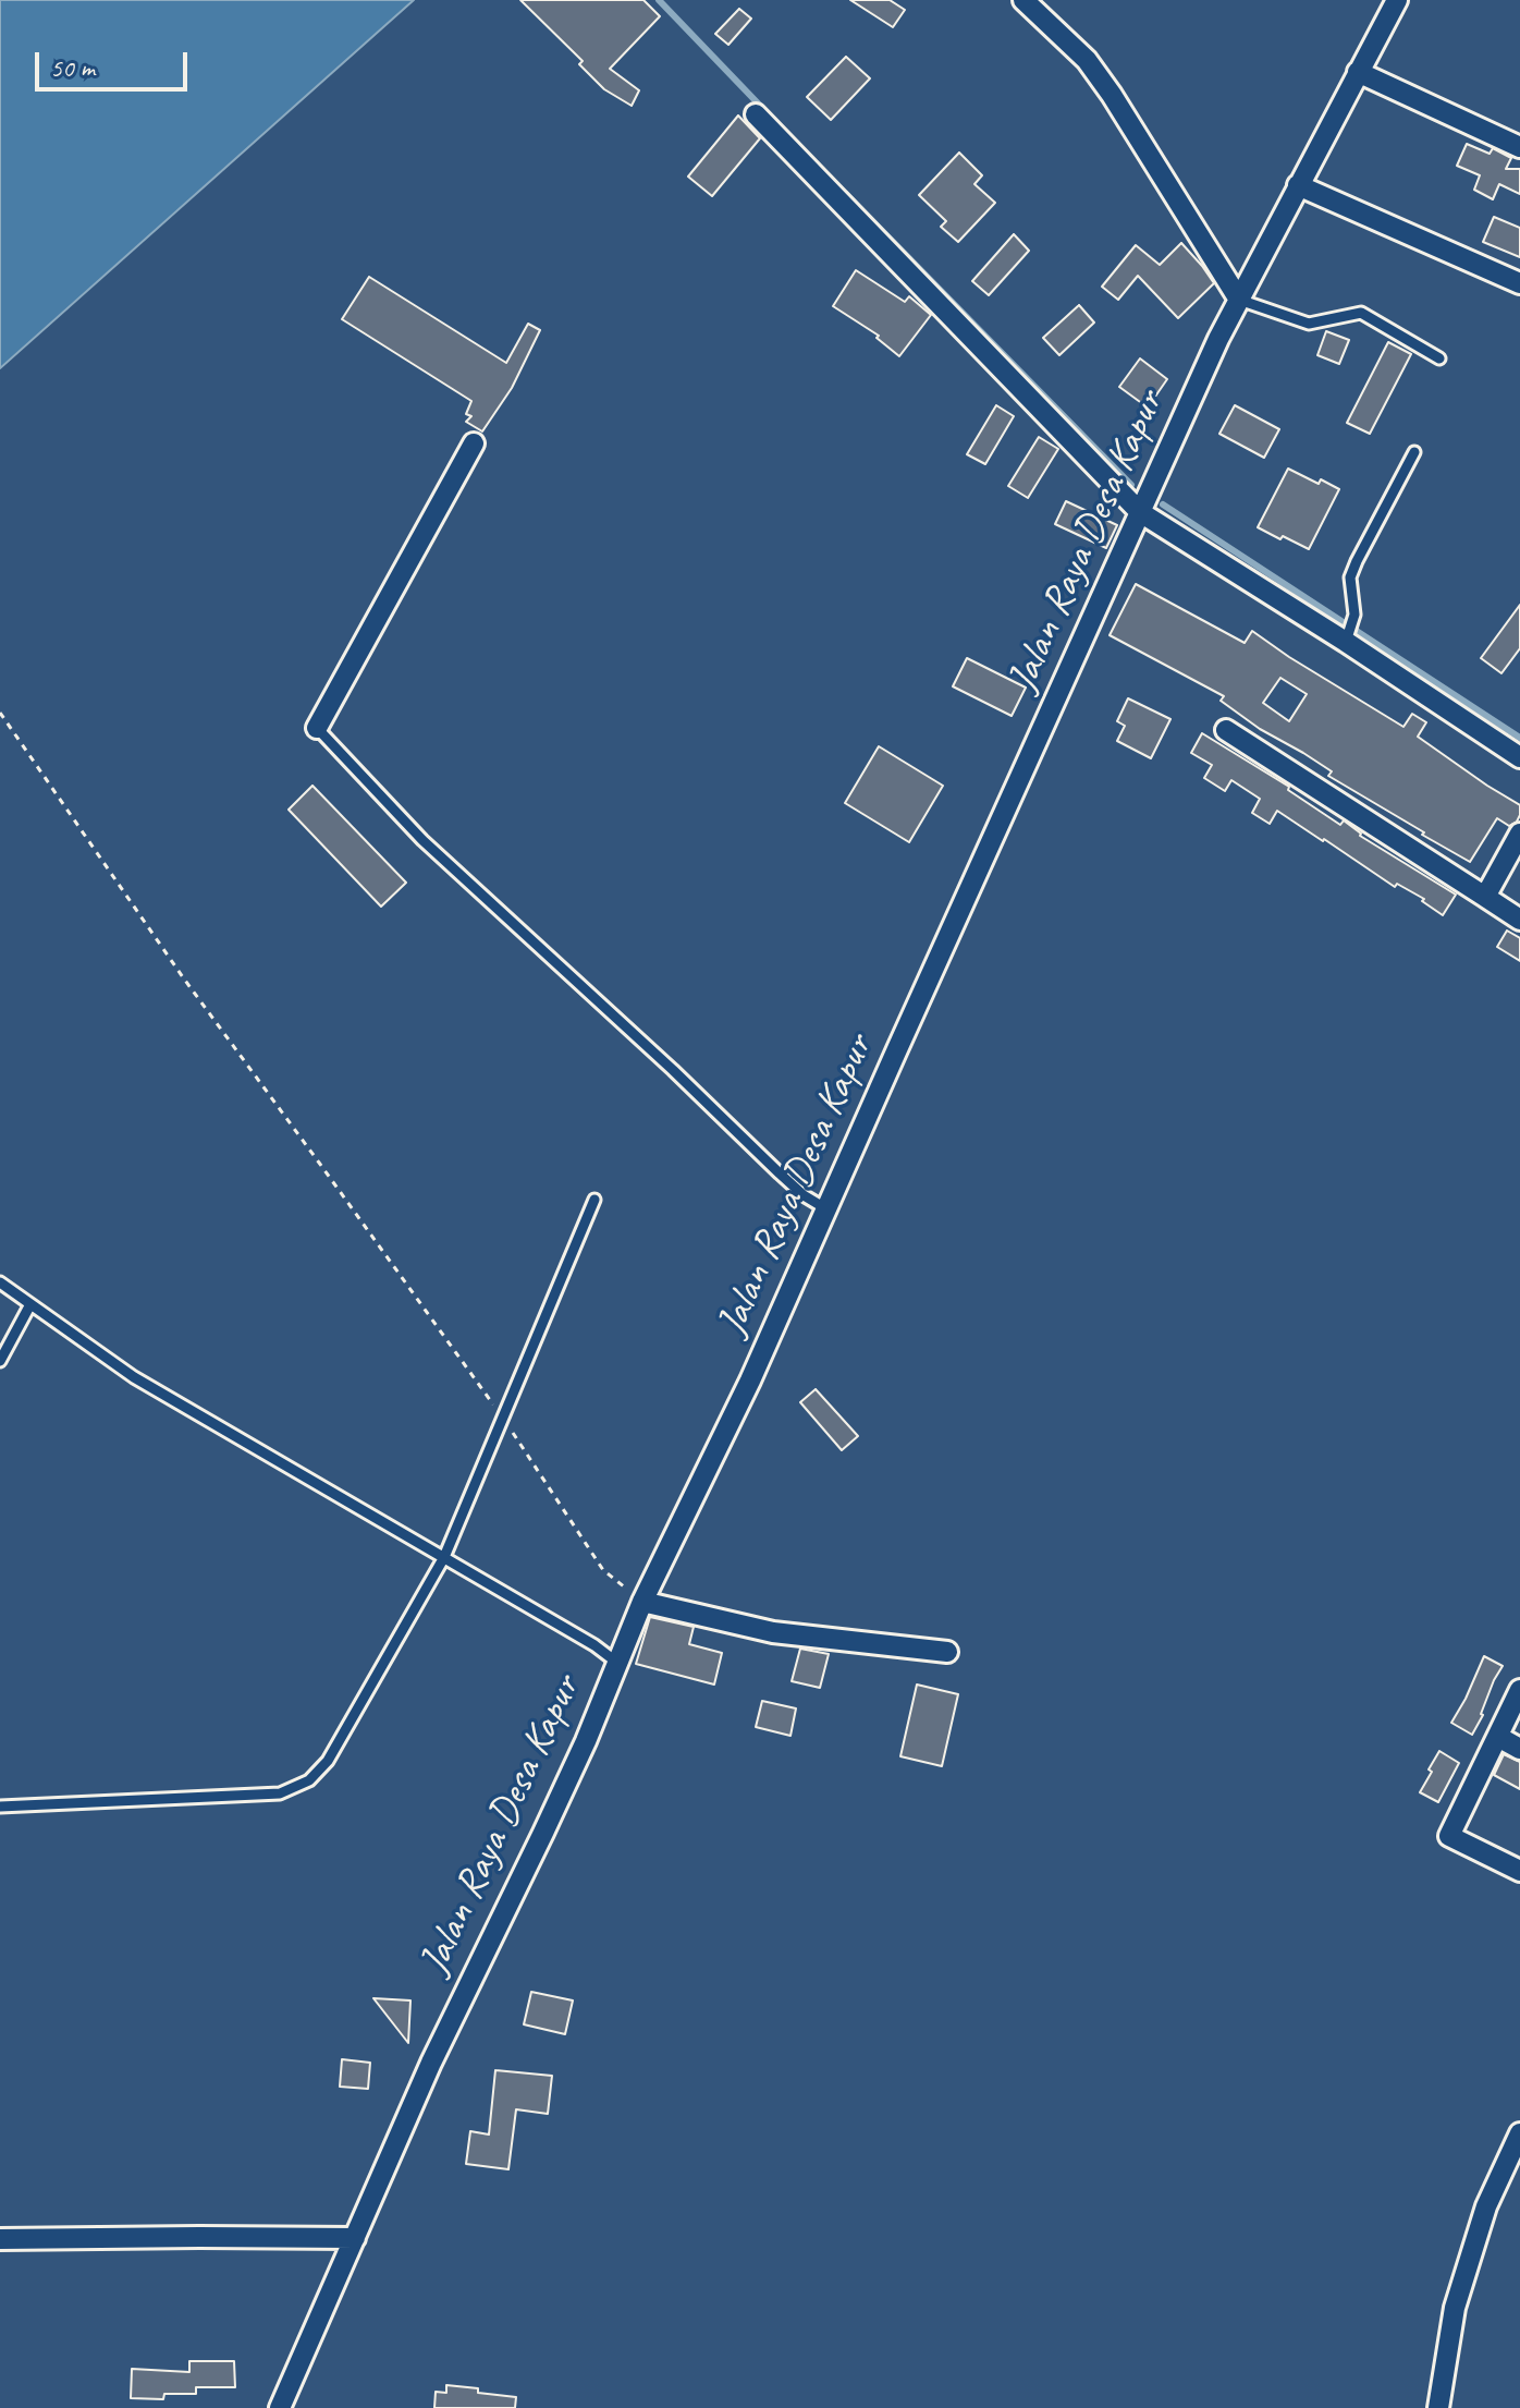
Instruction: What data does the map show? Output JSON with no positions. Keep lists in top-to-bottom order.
{
  "streets": {
    "street": ["Jalan Raya Desa Kapur"]
  },
  "scale_bar": "50 m"
}
